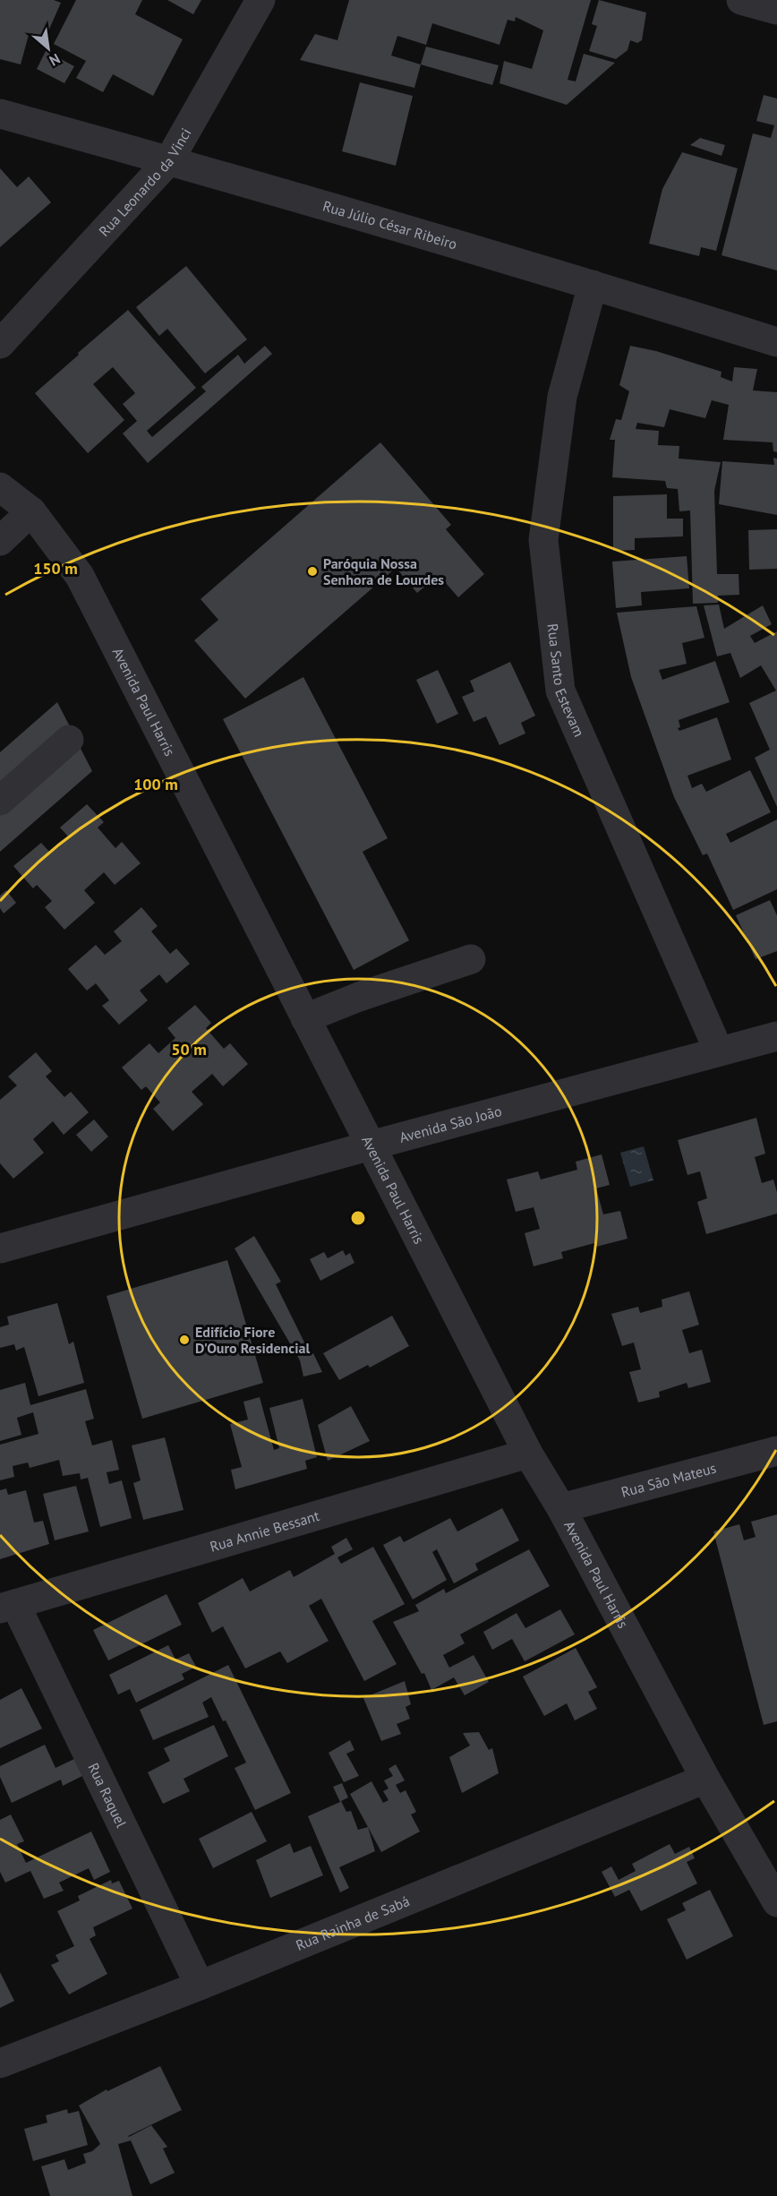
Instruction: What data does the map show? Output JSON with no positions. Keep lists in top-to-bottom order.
{
  "streets": {
    "street": [
      "Rua Leonardo da Vinci",
      "Rua Júlio César Ribeiro",
      "Rua Santo Estevam",
      "Avenida Paul Harris",
      "Avenida São João",
      "Rua São Mateus",
      "Rua Annie Bessant",
      "Rua Raquel",
      "Rua Rainha de Sabá"
    ]
  },
  "crossings": [
    ["Rua Leonardo da Vinci", "Rua Júlio César Ribeiro"],
    ["Rua Júlio César Ribeiro", "Rua Santo Estevam"],
    ["Rua Santo Estevam", "Avenida São João"],
    ["Avenida Paul Harris", "Avenida São João"],
    ["Avenida Paul Harris", "Rua São Mateus"],
    ["Avenida Paul Harris", "Rua Annie Bessant"],
    ["Avenida Paul Harris", "Rua Rainha de Sabá"],
    ["Rua Annie Bessant", "Rua Raquel"],
    ["Rua Raquel", "Rua Rainha de Sabá"]
  ],
  "places": ["Paróquia Nossa Senhora de Lourdes", "Edifício Fiore D'Ouro Residencial"],
  "north": "bottom right",
  "rings": ["150 m", "100 m", "50 m"]
}
